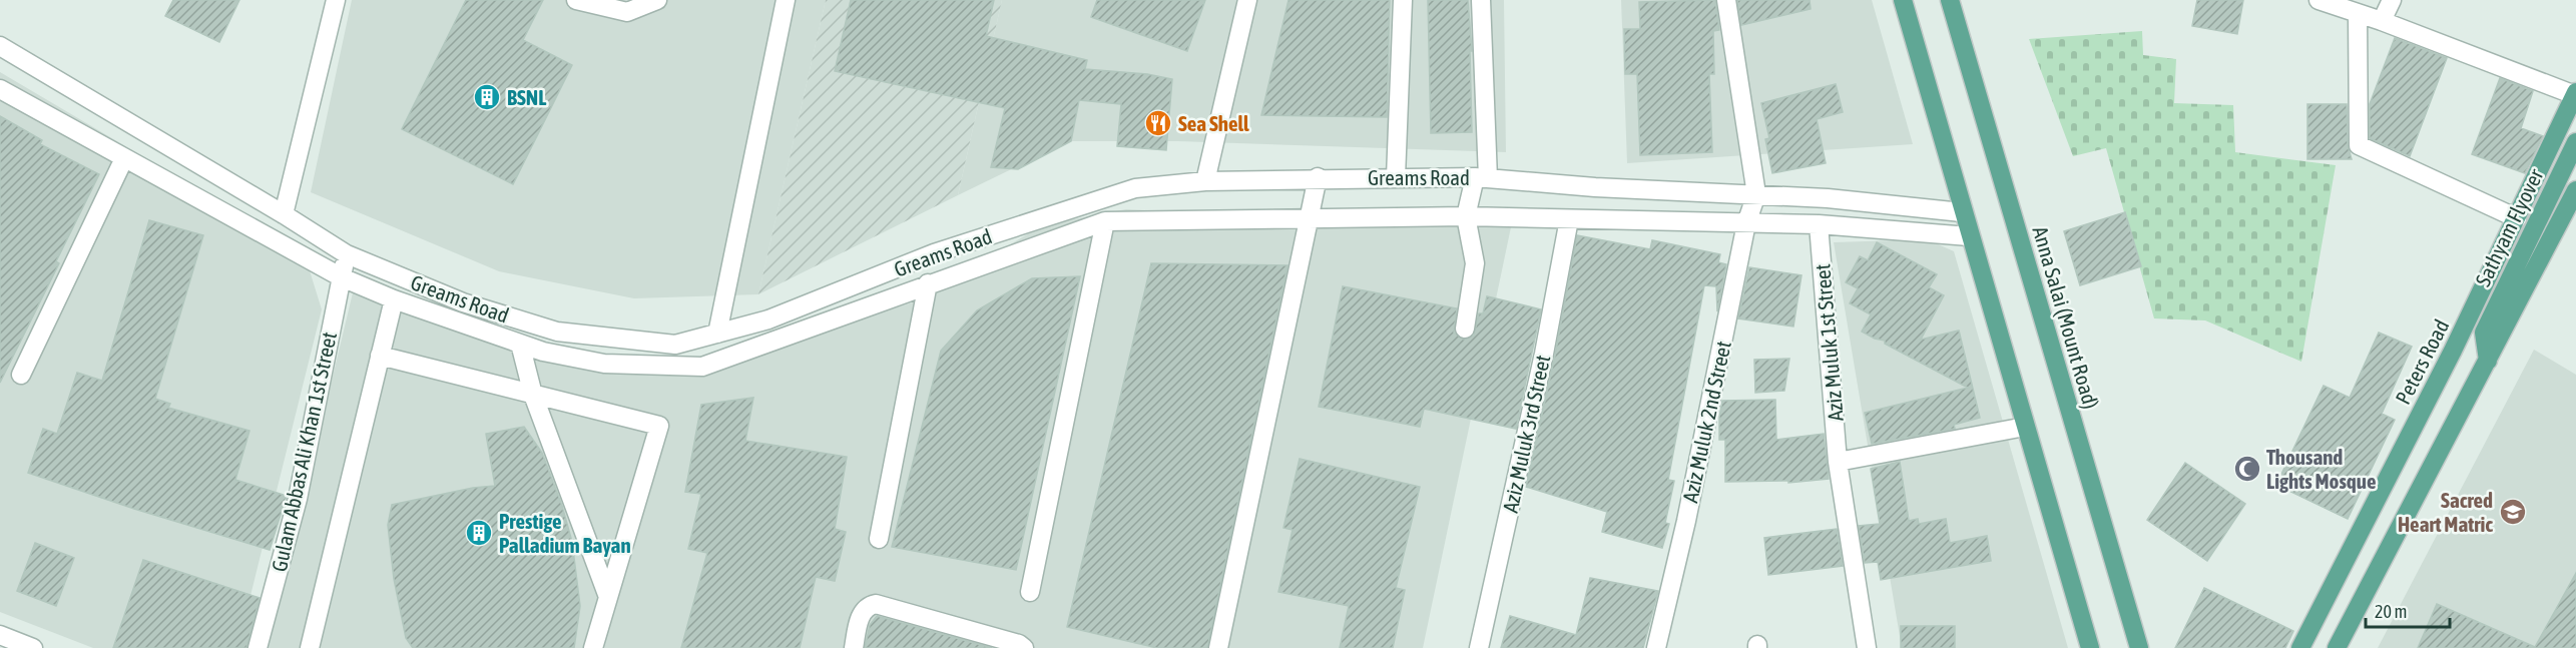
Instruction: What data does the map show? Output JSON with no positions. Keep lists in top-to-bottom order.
{
  "streets": {
    "main road": ["Sathyam Flyover", "Anna Salai (Mount Road)", "Peters Road"],
    "street": [
      "Greams Road",
      "Aziz Muluk 1st Street",
      "Aziz Muluk 2nd Street",
      "Aziz Muluk 3rd Street",
      "Gulam Abbas Ali Khan 1st Street"
    ]
  },
  "crossings": [
    ["Greams Road", "Aziz Muluk 1st Street"],
    ["Greams Road", "Aziz Muluk 2nd Street"],
    ["Greams Road", "Aziz Muluk 3rd Street"],
    ["Greams Road", "Gulam Abbas Ali Khan 1st Street"]
  ],
  "places": {
    "building": ["BSNL", "Prestige Palladium Bayan"],
    "restaurant": ["Sea Shell"],
    "mosque": ["Thousand Lights Mosque"],
    "school or university": ["Sacred Heart Matric"]
  },
  "scale_bar": "20 m"
}
